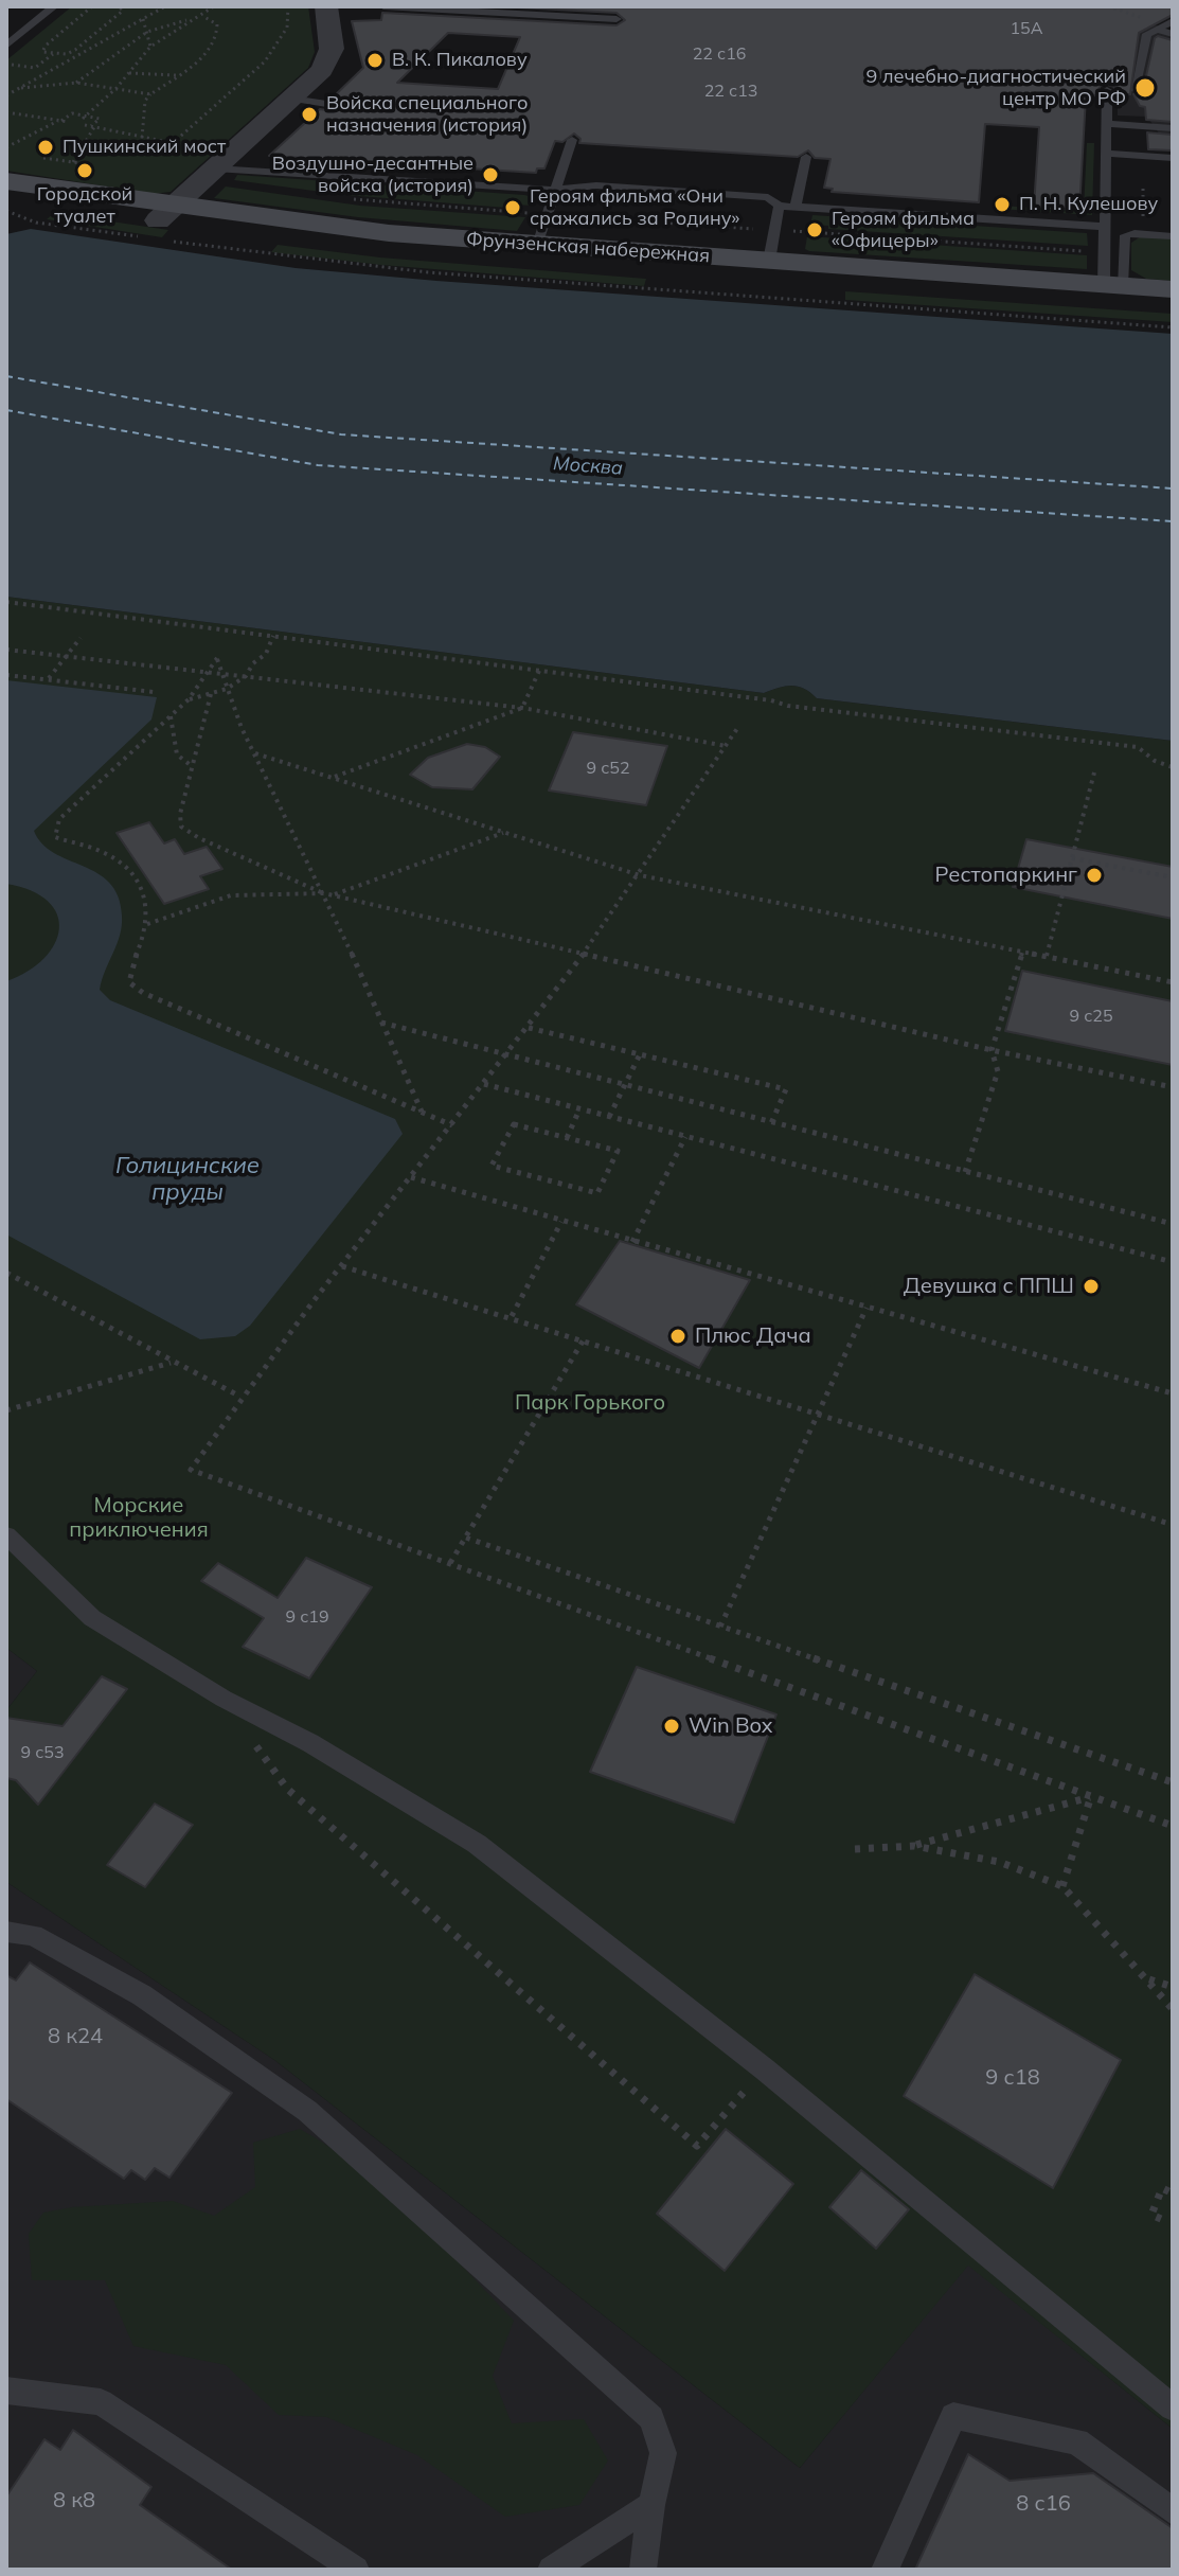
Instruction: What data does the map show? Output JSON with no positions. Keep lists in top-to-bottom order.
{
  "streets": {
    "main road": ["Фрунзенская набережная"]
  },
  "water": ["Москва", "Голицинские пруды"],
  "parks": ["Парк Горького", "Морские приключения"],
  "places": [
    "В. К. Пикалову",
    "9 лечебно-диагностический центр МО РФ",
    "Войска специального назначения (история)",
    "Пушкинский мост",
    "Городской туалет",
    "Воздушно-десантные войска (история)",
    "П. Н. Кулешову",
    "Героям фильма «Они сражались за Родину»",
    "Героям фильма «Офицеры»",
    "Рестопаркинг",
    "Девушка с ППШ",
    "Плюс Дача",
    "Win Box"
  ],
  "house_numbers": [
    "15А",
    "22 с16",
    "22 с13",
    "9 с52",
    "9 с25",
    "9 с19",
    "9 с53",
    "8 к24",
    "9 с18",
    "8 к8",
    "8 с16"
  ]
}
